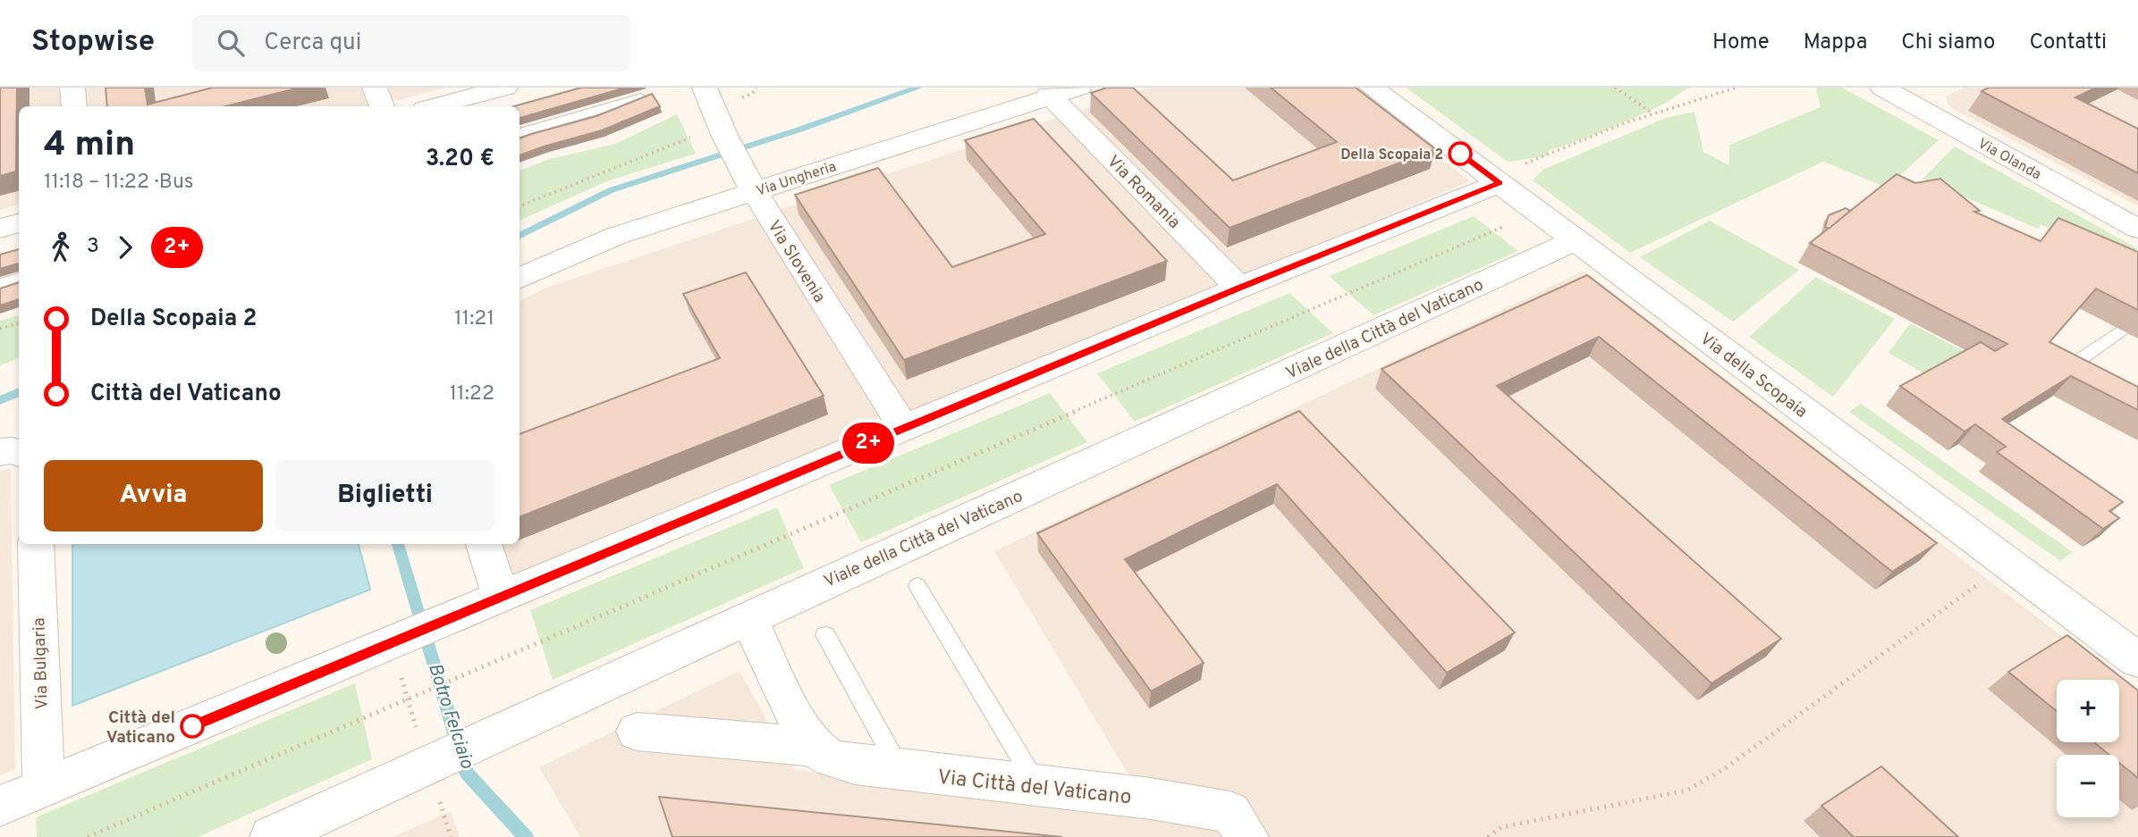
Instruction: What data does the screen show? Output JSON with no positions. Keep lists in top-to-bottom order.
{
  "streets": {
    "street": [
      "Via Olanda",
      "Via Ungheria",
      "Via Romania",
      "Via Slovenia",
      "Viale della Città del Vaticano",
      "Via della Scopaia",
      "Via Bulgaria",
      "Via Città del Vaticano"
    ]
  },
  "crossings": [
    ["Via Ungheria", "Via Romania"],
    ["Via Ungheria", "Via Slovenia"],
    ["Viale della Città del Vaticano", "Via della Scopaia"]
  ],
  "water": ["Botro Felciaio"],
  "places": ["Della Scopaia 2", "Città del Vaticano"],
  "lines": ["bus line 2+"],
  "page": {
    "header": "Stopwise",
    "search": "Cerca qui",
    "nav": [
      "Home",
      "Mappa",
      "Chi siamo",
      "Contatti"
    ],
    "on_map": "2+",
    "heading": ["4 min", "11:18 – 11:22 · Bus", "3.20 €"],
    "legs": ["3", "2+"],
    "list": [
      {
        "name": "Della Scopaia 2",
        "value": "11:21"
      },
      {
        "name": "Città del Vaticano",
        "value": "11:22"
      }
    ],
    "buttons": ["Avvia", "Biglietti"],
    "map_buttons": ["+", "−"]
  }
}
